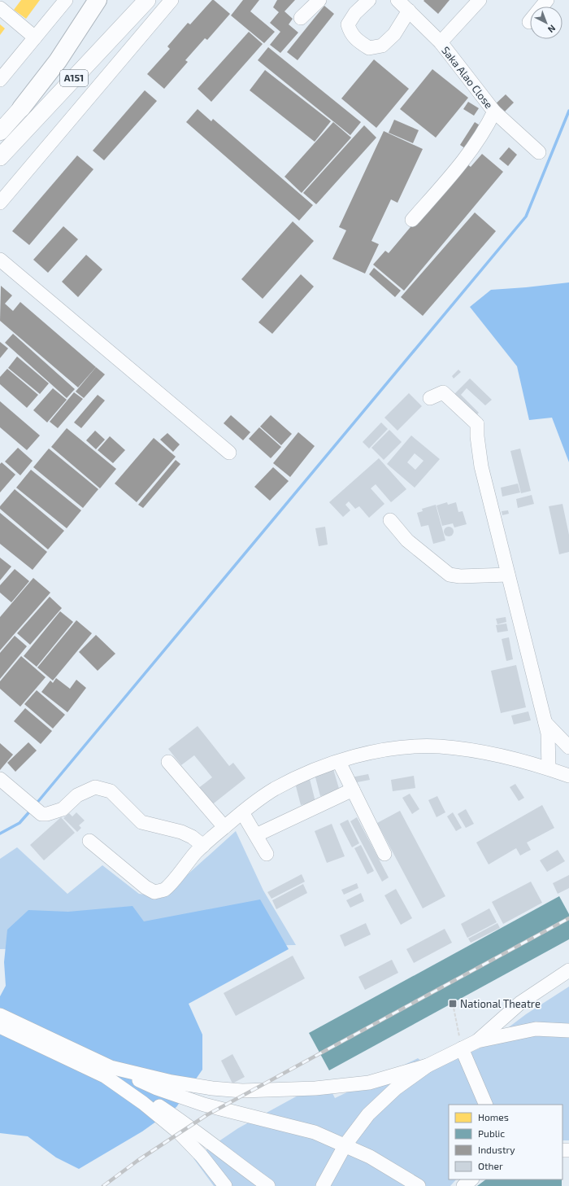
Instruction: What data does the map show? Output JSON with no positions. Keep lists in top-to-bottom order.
{
  "streets": {
    "main road": ["A151"],
    "street": ["Saka Alao Close"]
  },
  "places": {
    "transit": ["National Theatre"]
  },
  "legend": [
    "Homes",
    "Public",
    "Industry",
    "Other"
  ],
  "north": "bottom right"
}
